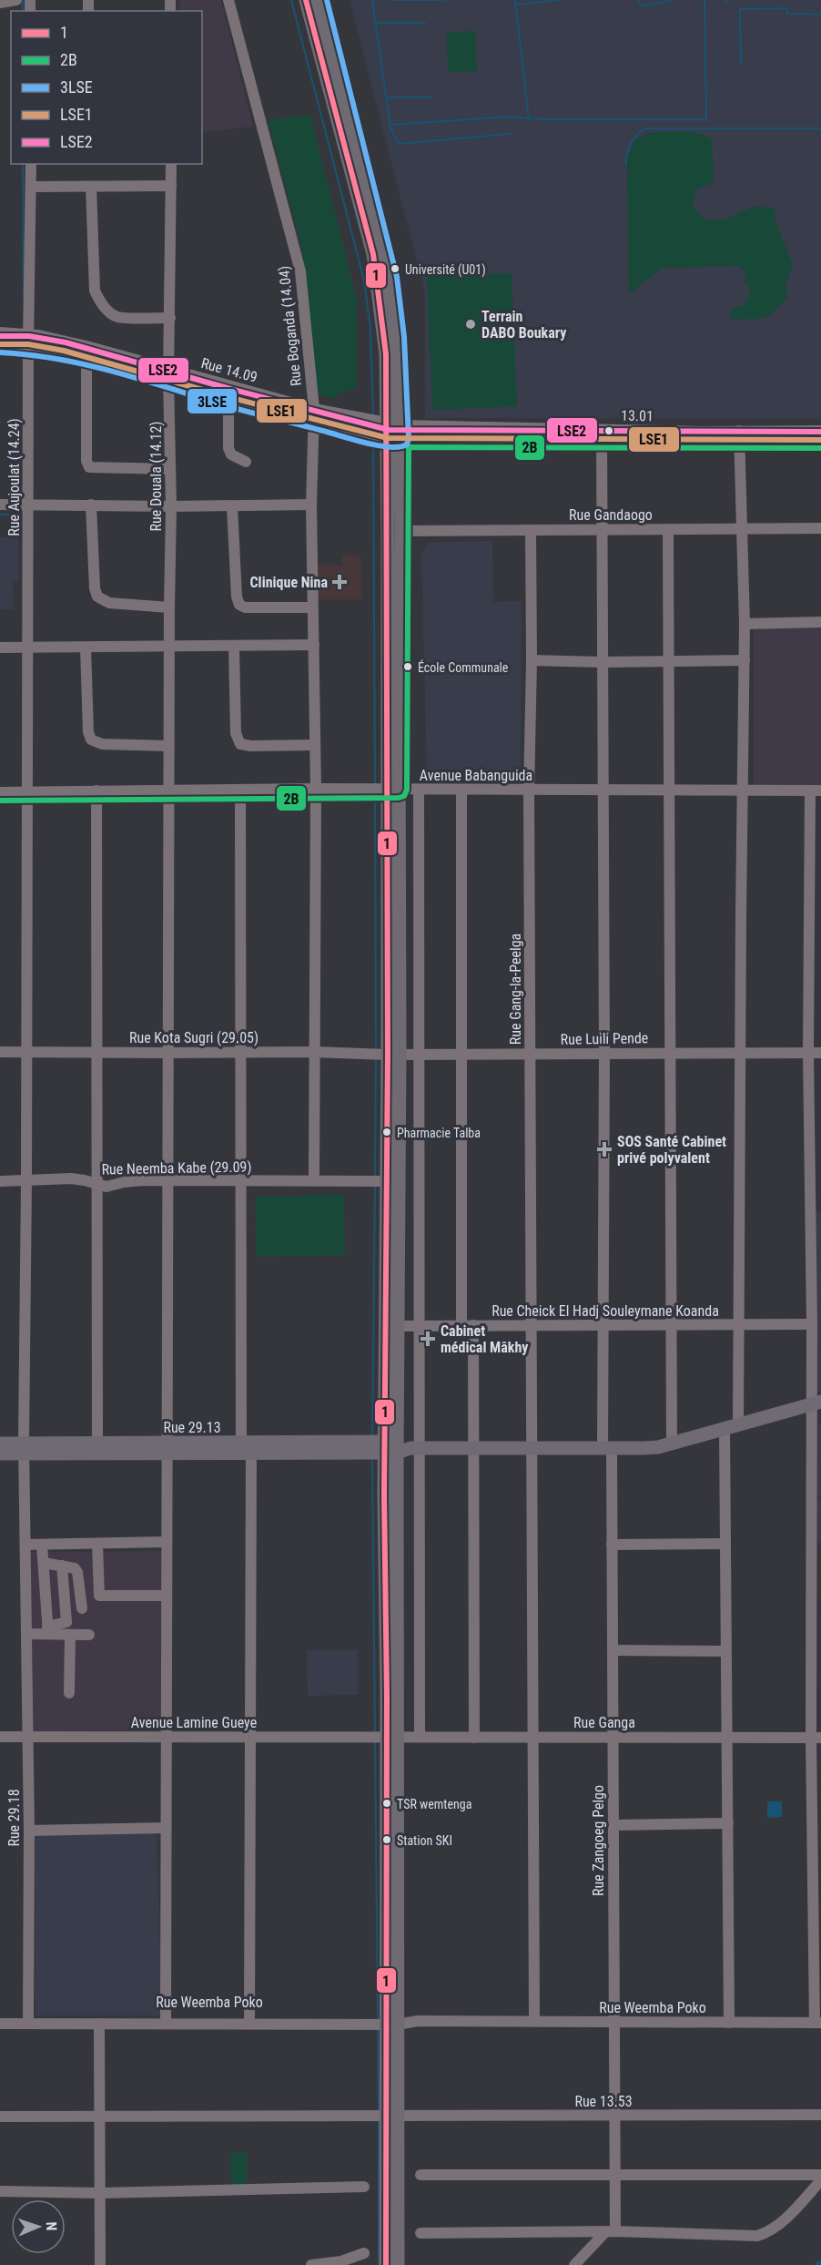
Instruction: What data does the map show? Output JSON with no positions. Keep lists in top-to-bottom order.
{
  "streets": {
    "main road": ["Rue 29.13"],
    "street": [
      "Rue Boganda (14.04)",
      "Rue 14.09",
      "13.01",
      "Rue Douala (14.12)",
      "Rue Aujoulat (14.24)",
      "Rue Gandaogo",
      "Avenue Babanguida",
      "Rue Gang-la-Peelga",
      "Rue Kota Sugri (29.05)",
      "Rue Luili Pende",
      "Rue Neemba Kabe (29.09)",
      "Rue Cheick El Hadj Souleymane Koanda",
      "Avenue Lamine Gueye",
      "Rue Ganga",
      "Rue 29.18",
      "Rue Zangoeg Pelgo",
      "Rue Weemba Poko",
      "Rue 13.53"
    ]
  },
  "crossings": [
    ["Rue Boganda (14.04)", "Rue 14.09"],
    ["Rue Boganda (14.04)", "Avenue Babanguida"],
    ["Rue Boganda (14.04)", "Rue Kota Sugri (29.05)"],
    ["Rue Boganda (14.04)", "Rue Neemba Kabe (29.09)"],
    ["Rue 14.09", "13.01"],
    ["Rue 14.09", "Rue Douala (14.12)"],
    ["Rue 14.09", "Rue Aujoulat (14.24)"],
    ["13.01", "Rue Zangoeg Pelgo"],
    ["Rue Douala (14.12)", "Avenue Babanguida"],
    ["Rue Douala (14.12)", "Rue Kota Sugri (29.05)"],
    ["Rue Douala (14.12)", "Rue Neemba Kabe (29.09)"],
    ["Rue Douala (14.12)", "Rue 29.13"],
    ["Rue Douala (14.12)", "Avenue Lamine Gueye"],
    ["Rue Douala (14.12)", "Rue Weemba Poko"],
    ["Rue Aujoulat (14.24)", "Avenue Babanguida"],
    ["Rue Aujoulat (14.24)", "Rue 29.18"],
    ["Rue Gandaogo", "Rue Gang-la-Peelga"],
    ["Rue Gandaogo", "Rue Zangoeg Pelgo"],
    ["Avenue Babanguida", "Rue Gang-la-Peelga"],
    ["Avenue Babanguida", "Rue 29.18"],
    ["Avenue Babanguida", "Rue Zangoeg Pelgo"],
    ["Rue Gang-la-Peelga", "Rue Luili Pende"],
    ["Rue Gang-la-Peelga", "Rue Cheick El Hadj Souleymane Koanda"],
    ["Rue Gang-la-Peelga", "Rue Ganga"],
    ["Rue Gang-la-Peelga", "Rue Weemba Poko"],
    ["Rue Kota Sugri (29.05)", "Rue Luili Pende"],
    ["Rue Kota Sugri (29.05)", "Rue 29.18"],
    ["Rue Luili Pende", "Rue Zangoeg Pelgo"],
    ["Rue Neemba Kabe (29.09)", "Rue 29.18"],
    ["Rue Cheick El Hadj Souleymane Koanda", "Rue Zangoeg Pelgo"],
    ["Rue 29.13", "Rue 29.18"],
    ["Avenue Lamine Gueye", "Rue Ganga"],
    ["Avenue Lamine Gueye", "Rue 29.18"],
    ["Rue Ganga", "Rue Zangoeg Pelgo"],
    ["Rue 29.18", "Rue Weemba Poko"],
    ["Rue Zangoeg Pelgo", "Rue Weemba Poko"],
    ["Rue Zangoeg Pelgo", "Rue 13.53"]
  ],
  "places": {
    "other": [
      "Université (U01)",
      "Terrain DABO Boukary",
      "École Communale",
      "Pharmacie Talba",
      "TSR wemtenga",
      "Station SKI"
    ],
    "health": ["Clinique Nina", "SOS Santé Cabinet privé polyvalent", "Cabinet médical Mâkhy"]
  },
  "lines": [
    "transit line 1",
    "transit line 3LSE",
    "transit line LSE2",
    "transit line LSE1",
    "transit line 2B"
  ],
  "legend": [
    "1",
    "2B",
    "3LSE",
    "LSE1",
    "LSE2"
  ],
  "north": "right"
}
